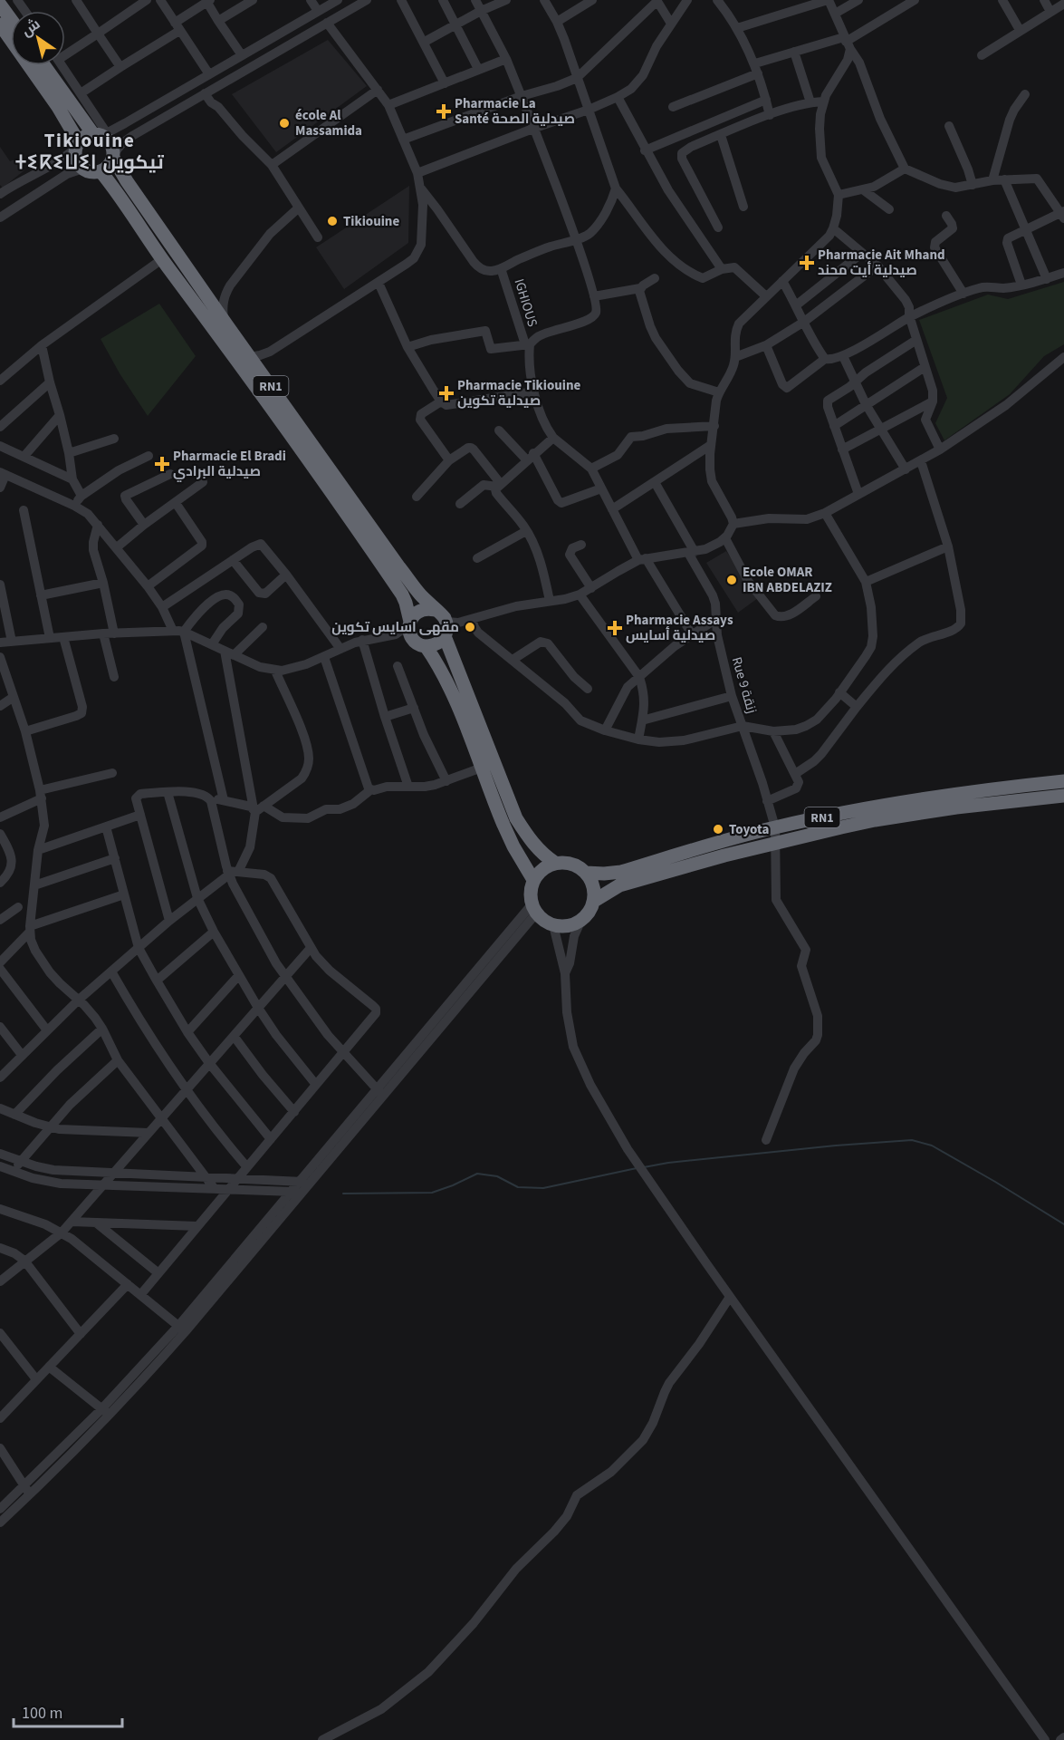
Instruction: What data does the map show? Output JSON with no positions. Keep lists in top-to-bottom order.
{
  "streets": {
    "highway": ["RN1"],
    "street": ["IGHIOUS", "Rue 9 زنقة"]
  },
  "crossings": [
    ["RN1", "Rue 9 زنقة"]
  ],
  "districts": ["Tikiouine ⵜⵉⴽⵉⵡⵉⵏ تيكوين"],
  "places": {
    "health": [
      "Pharmacie La Santé صيدلية الصحة",
      "Pharmacie Ait Mhand صيدلية أيت محند",
      "Pharmacie Tikiouine صيدلية تكوين",
      "Pharmacie El Bradi صيدلية البرادي",
      "Pharmacie Assays صيدلية أسايس"
    ],
    "other": [
      "école Al Massamida",
      "Tikiouine",
      "Ecole OMAR IBN ABDELAZIZ",
      "مقهى اسايس تكوين",
      "Toyota"
    ]
  },
  "scale_bar": "100 m",
  "north": "top left"
}
